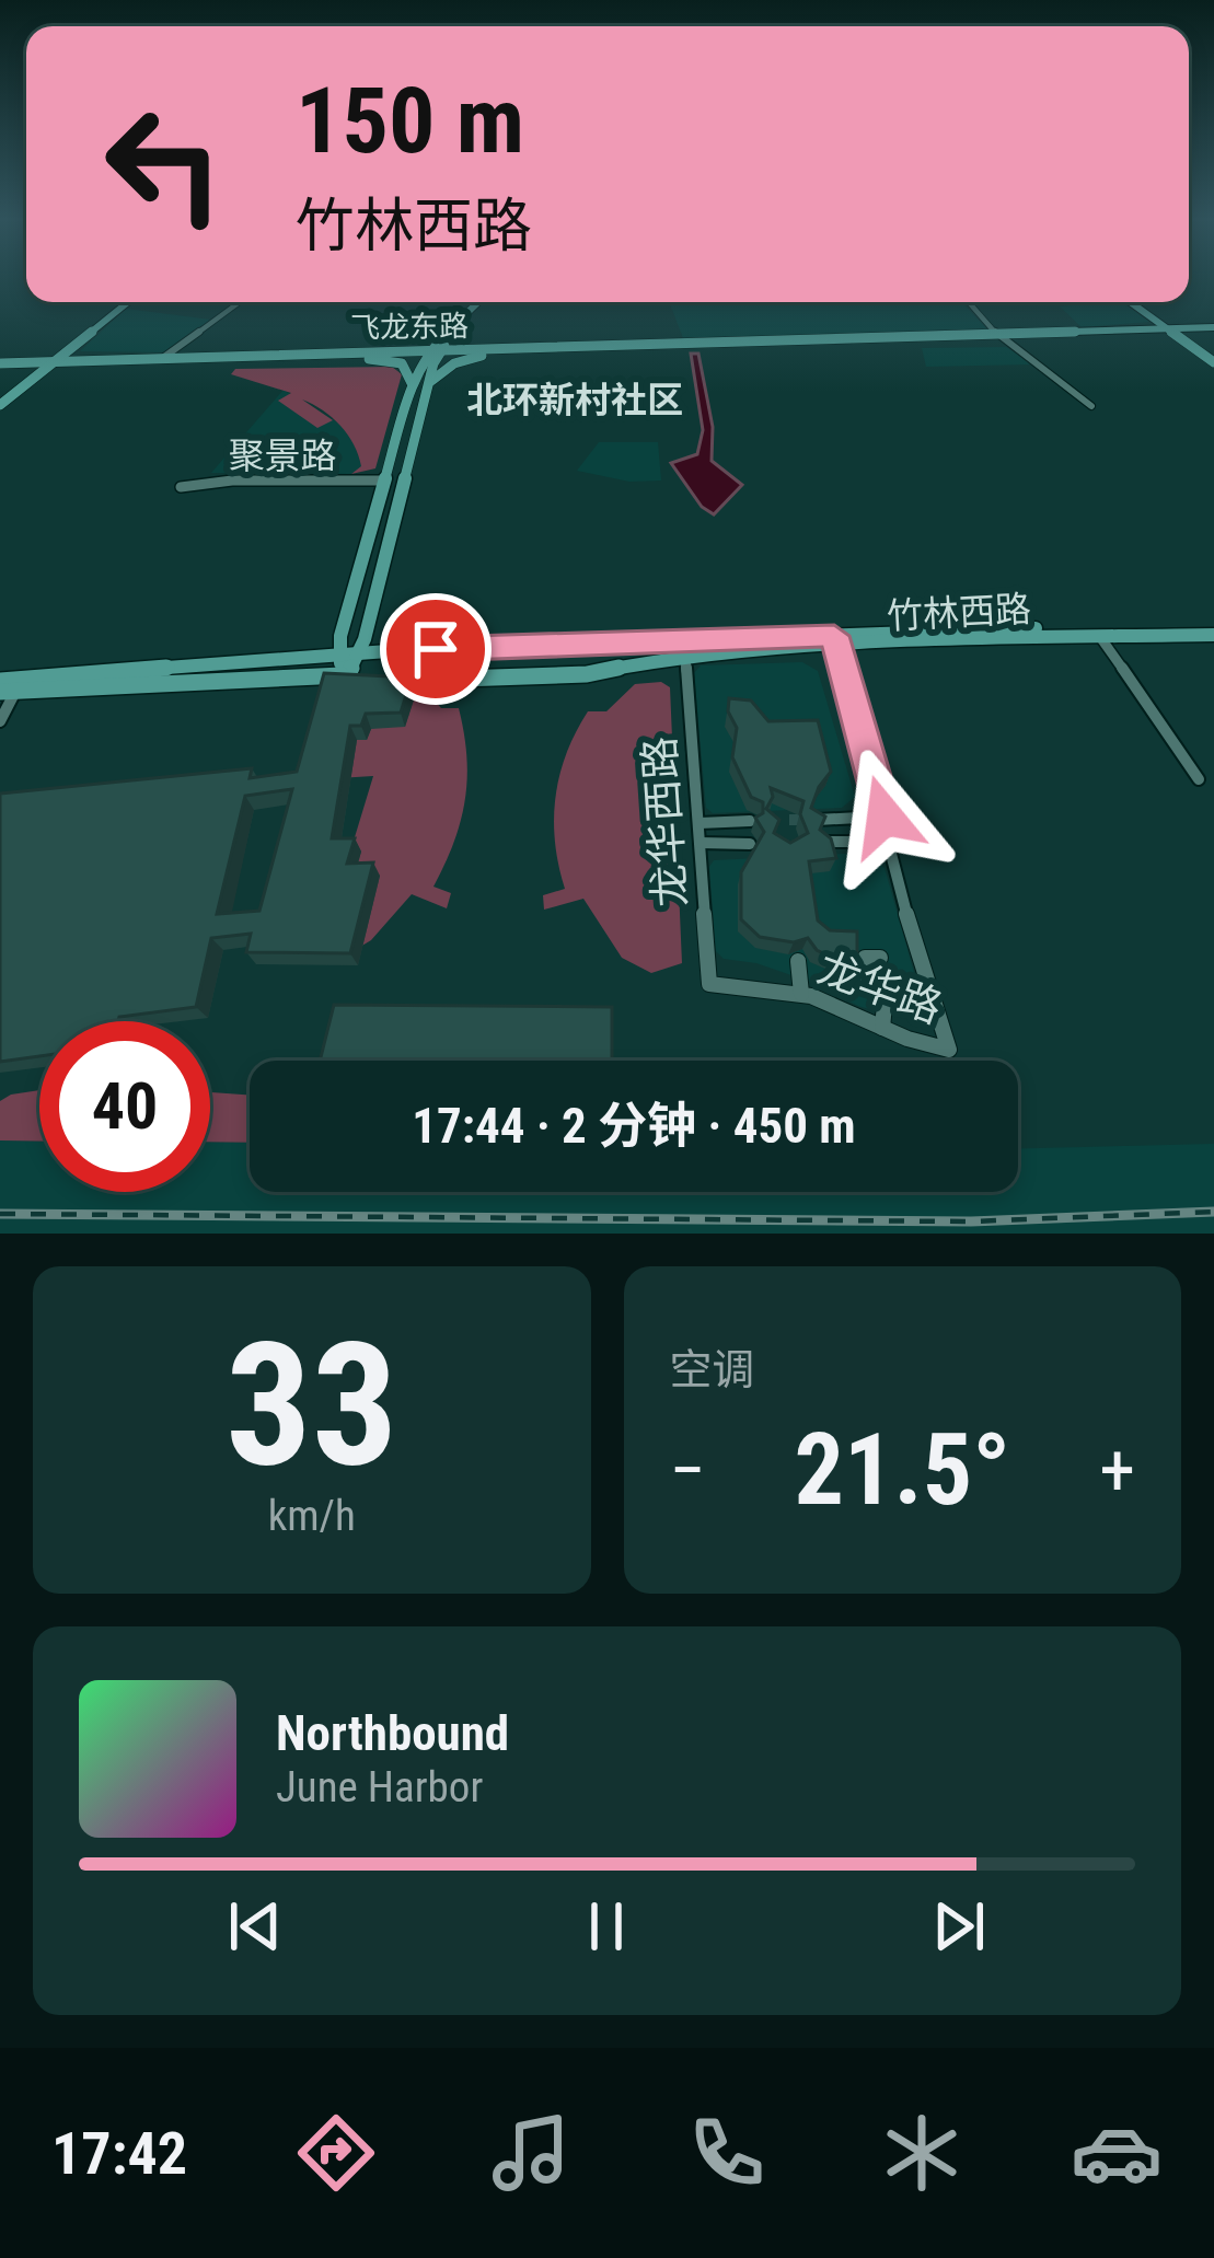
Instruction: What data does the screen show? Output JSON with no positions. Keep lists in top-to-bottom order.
{
  "streets": {
    "main road": ["飞龙东路", "竹林西路"],
    "street": ["聚景路", "龙华西路", "龙华路"]
  },
  "crossings": [
    ["竹林西路", "龙华西路"],
    ["龙华西路", "龙华路"]
  ],
  "districts": ["北环新村社区"],
  "page": {
    "turn": ["150 m", "竹林西路"],
    "limit": "40",
    "trip": "17:44 · 2 分钟 · 450 m",
    "tile": [
      ["33", "km/h"],
      "空调"
    ],
    "heat": ["−", "21.5°", "+"],
    "song": ["Northbound", "June Harbor"],
    "tabs": "17:42"
  }
}
